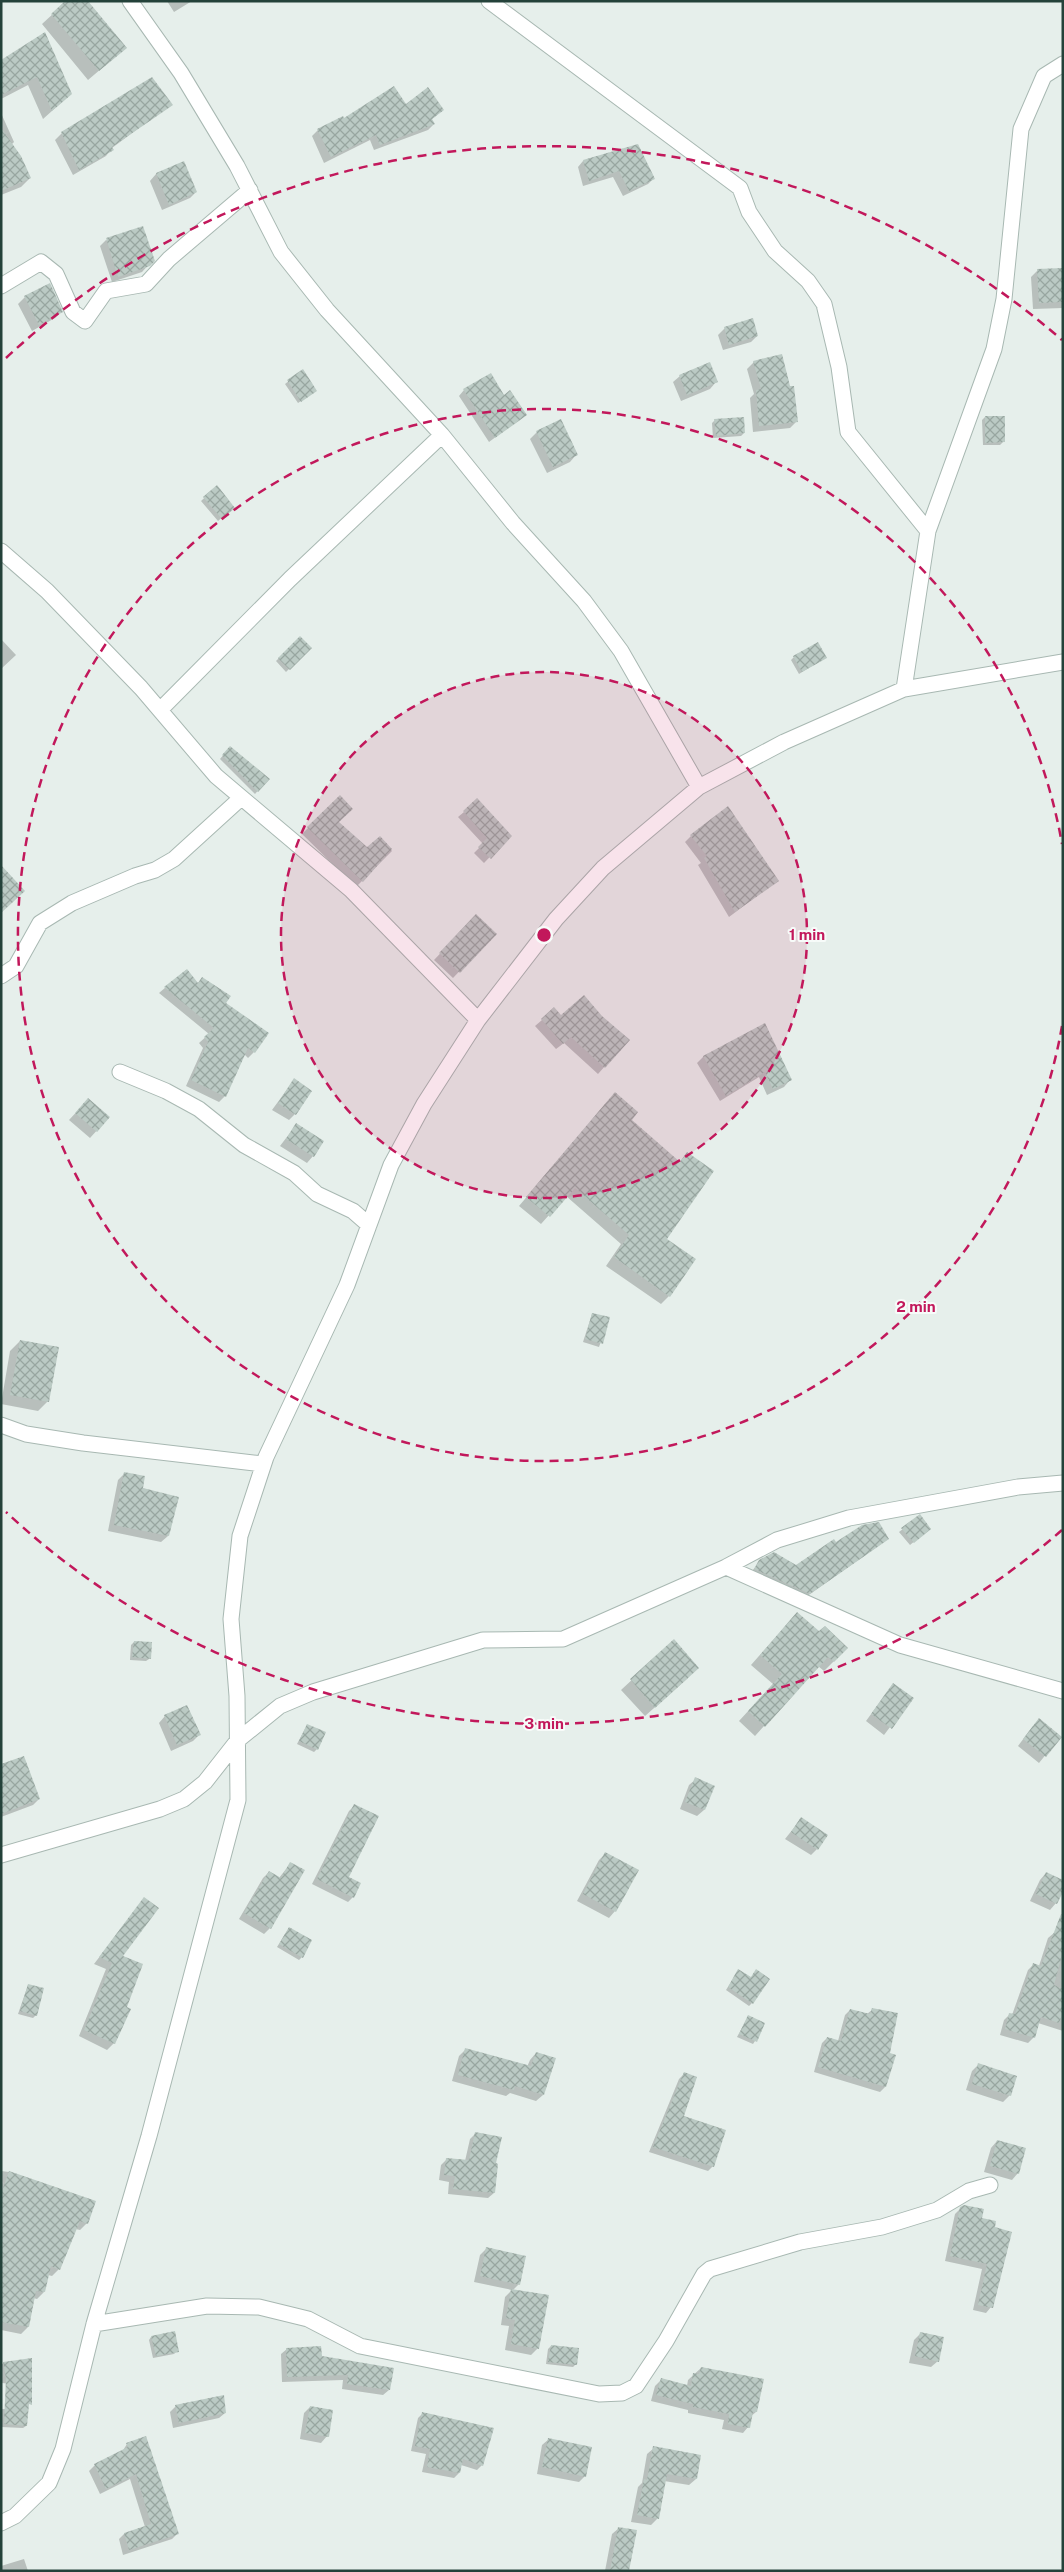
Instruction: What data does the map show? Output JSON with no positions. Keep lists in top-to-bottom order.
{
  "rings": ["1 min", "2 min", "3 min"]
}
